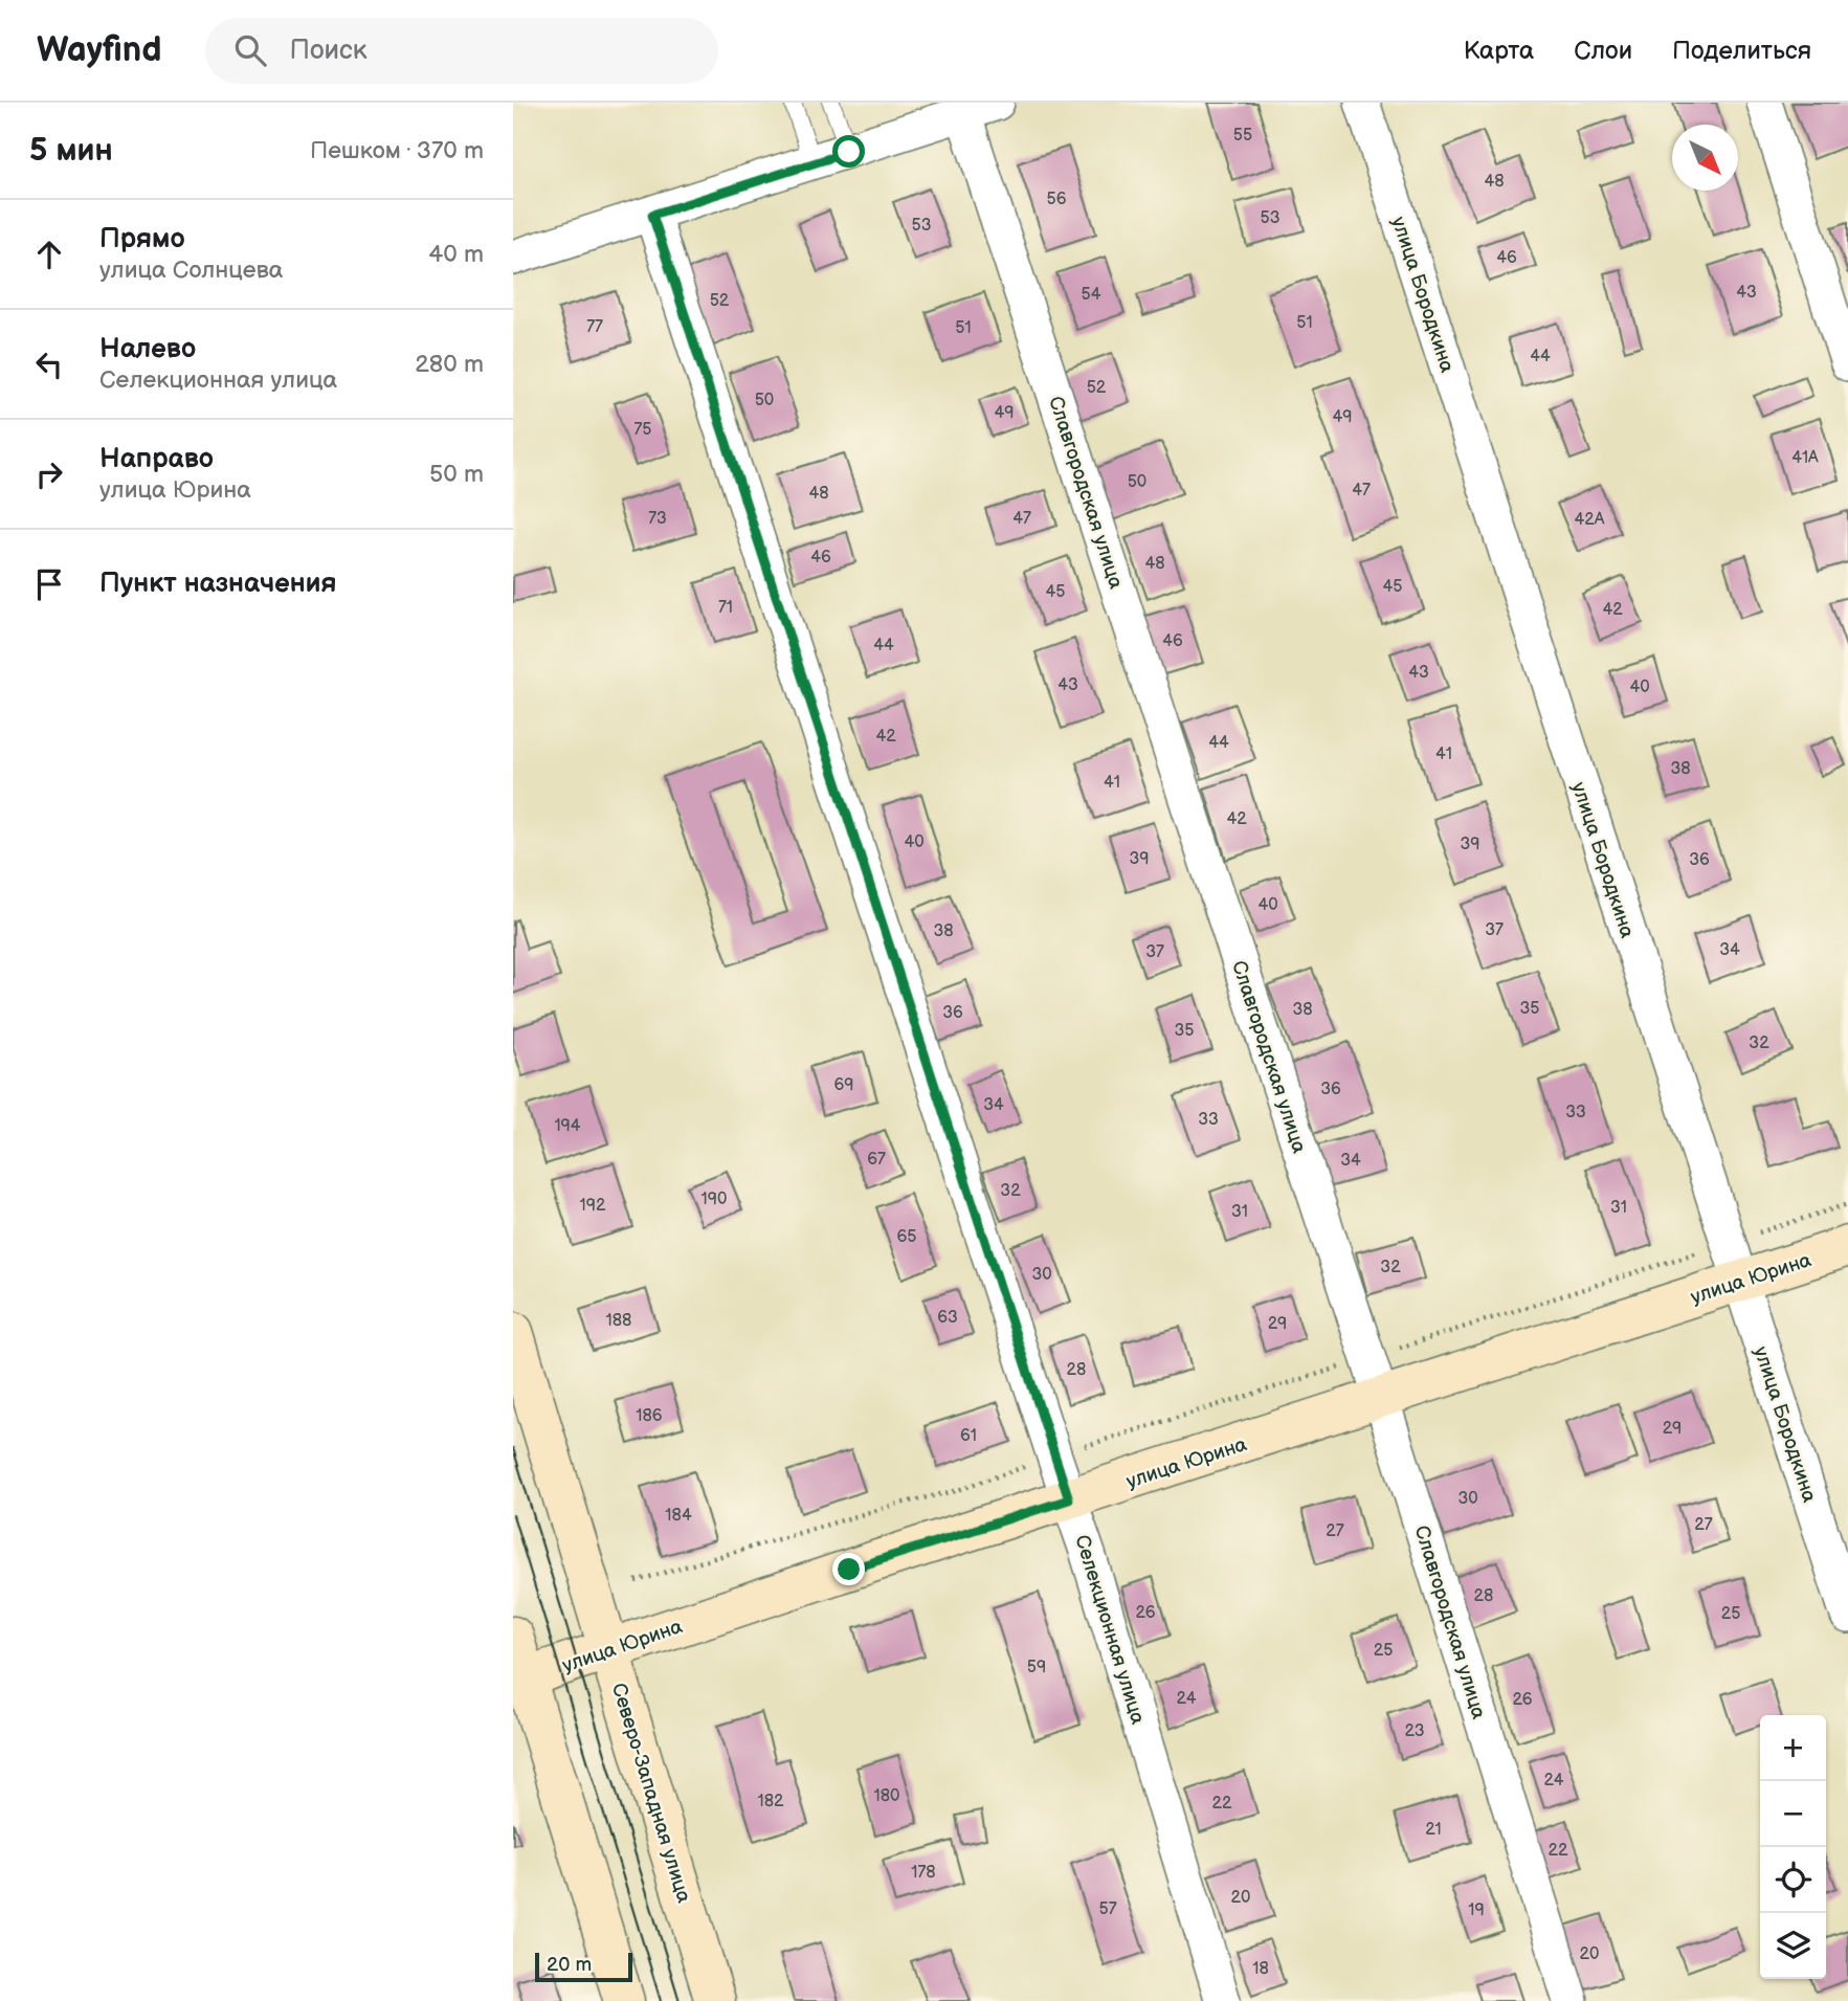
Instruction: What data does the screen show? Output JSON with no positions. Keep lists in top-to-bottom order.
{
  "streets": {
    "main road": ["улица Юрина", "Северо-Западная улица"],
    "street": ["улица Бородкина", "Славгородская улица", "Селекционная улица"]
  },
  "crossings": [
    ["улица Бородкина", "улица Юрина"],
    ["Славгородская улица", "улица Юрина"],
    ["улица Юрина", "Селекционная улица"],
    ["улица Юрина", "Северо-Западная улица"]
  ],
  "house_numbers": [
    "55",
    "48",
    "56",
    "53",
    "53",
    "46",
    "43",
    "54",
    "52",
    "51",
    "77",
    "51",
    "44",
    "52",
    "50",
    "49",
    "49",
    "75",
    "41А",
    "50",
    "47",
    "48",
    "73",
    "47",
    "42А",
    "46",
    "48",
    "45",
    "45",
    "71",
    "42",
    "46",
    "44",
    "43",
    "43",
    "40",
    "42",
    "44",
    "41",
    "38",
    "41",
    "42",
    "40",
    "39",
    "39",
    "36",
    "40",
    "37",
    "38",
    "34",
    "37",
    "35",
    "38",
    "36",
    "35",
    "32",
    "69",
    "36",
    "34",
    "33",
    "33",
    "194",
    "67",
    "34",
    "32",
    "190",
    "192",
    "31",
    "31",
    "65",
    "32",
    "30",
    "63",
    "188",
    "29",
    "28",
    "186",
    "29",
    "61",
    "30",
    "184",
    "27",
    "27",
    "28",
    "26",
    "25",
    "25",
    "59",
    "24",
    "26",
    "23",
    "24",
    "180",
    "182",
    "22",
    "21",
    "22",
    "178",
    "20",
    "57",
    "19",
    "20",
    "18"
  ],
  "scale_bar": "20 m",
  "north": "bottom right",
  "page": {
    "header": "Wayfind",
    "search": "Поиск",
    "nav": ["Карта", "Слои", "Поделиться"],
    "heading": ["5 мин", "Пешком · 370 m"],
    "list": [
      ["Прямо", "улица Солнцева", "40 m"],
      ["Налево", "Селекционная улица", "280 m"],
      ["Направо", "улица Юрина", "50 m"],
      "Пункт назначения"
    ],
    "map_buttons": ["+", "−"],
    "scale": "20 m"
  }
}
